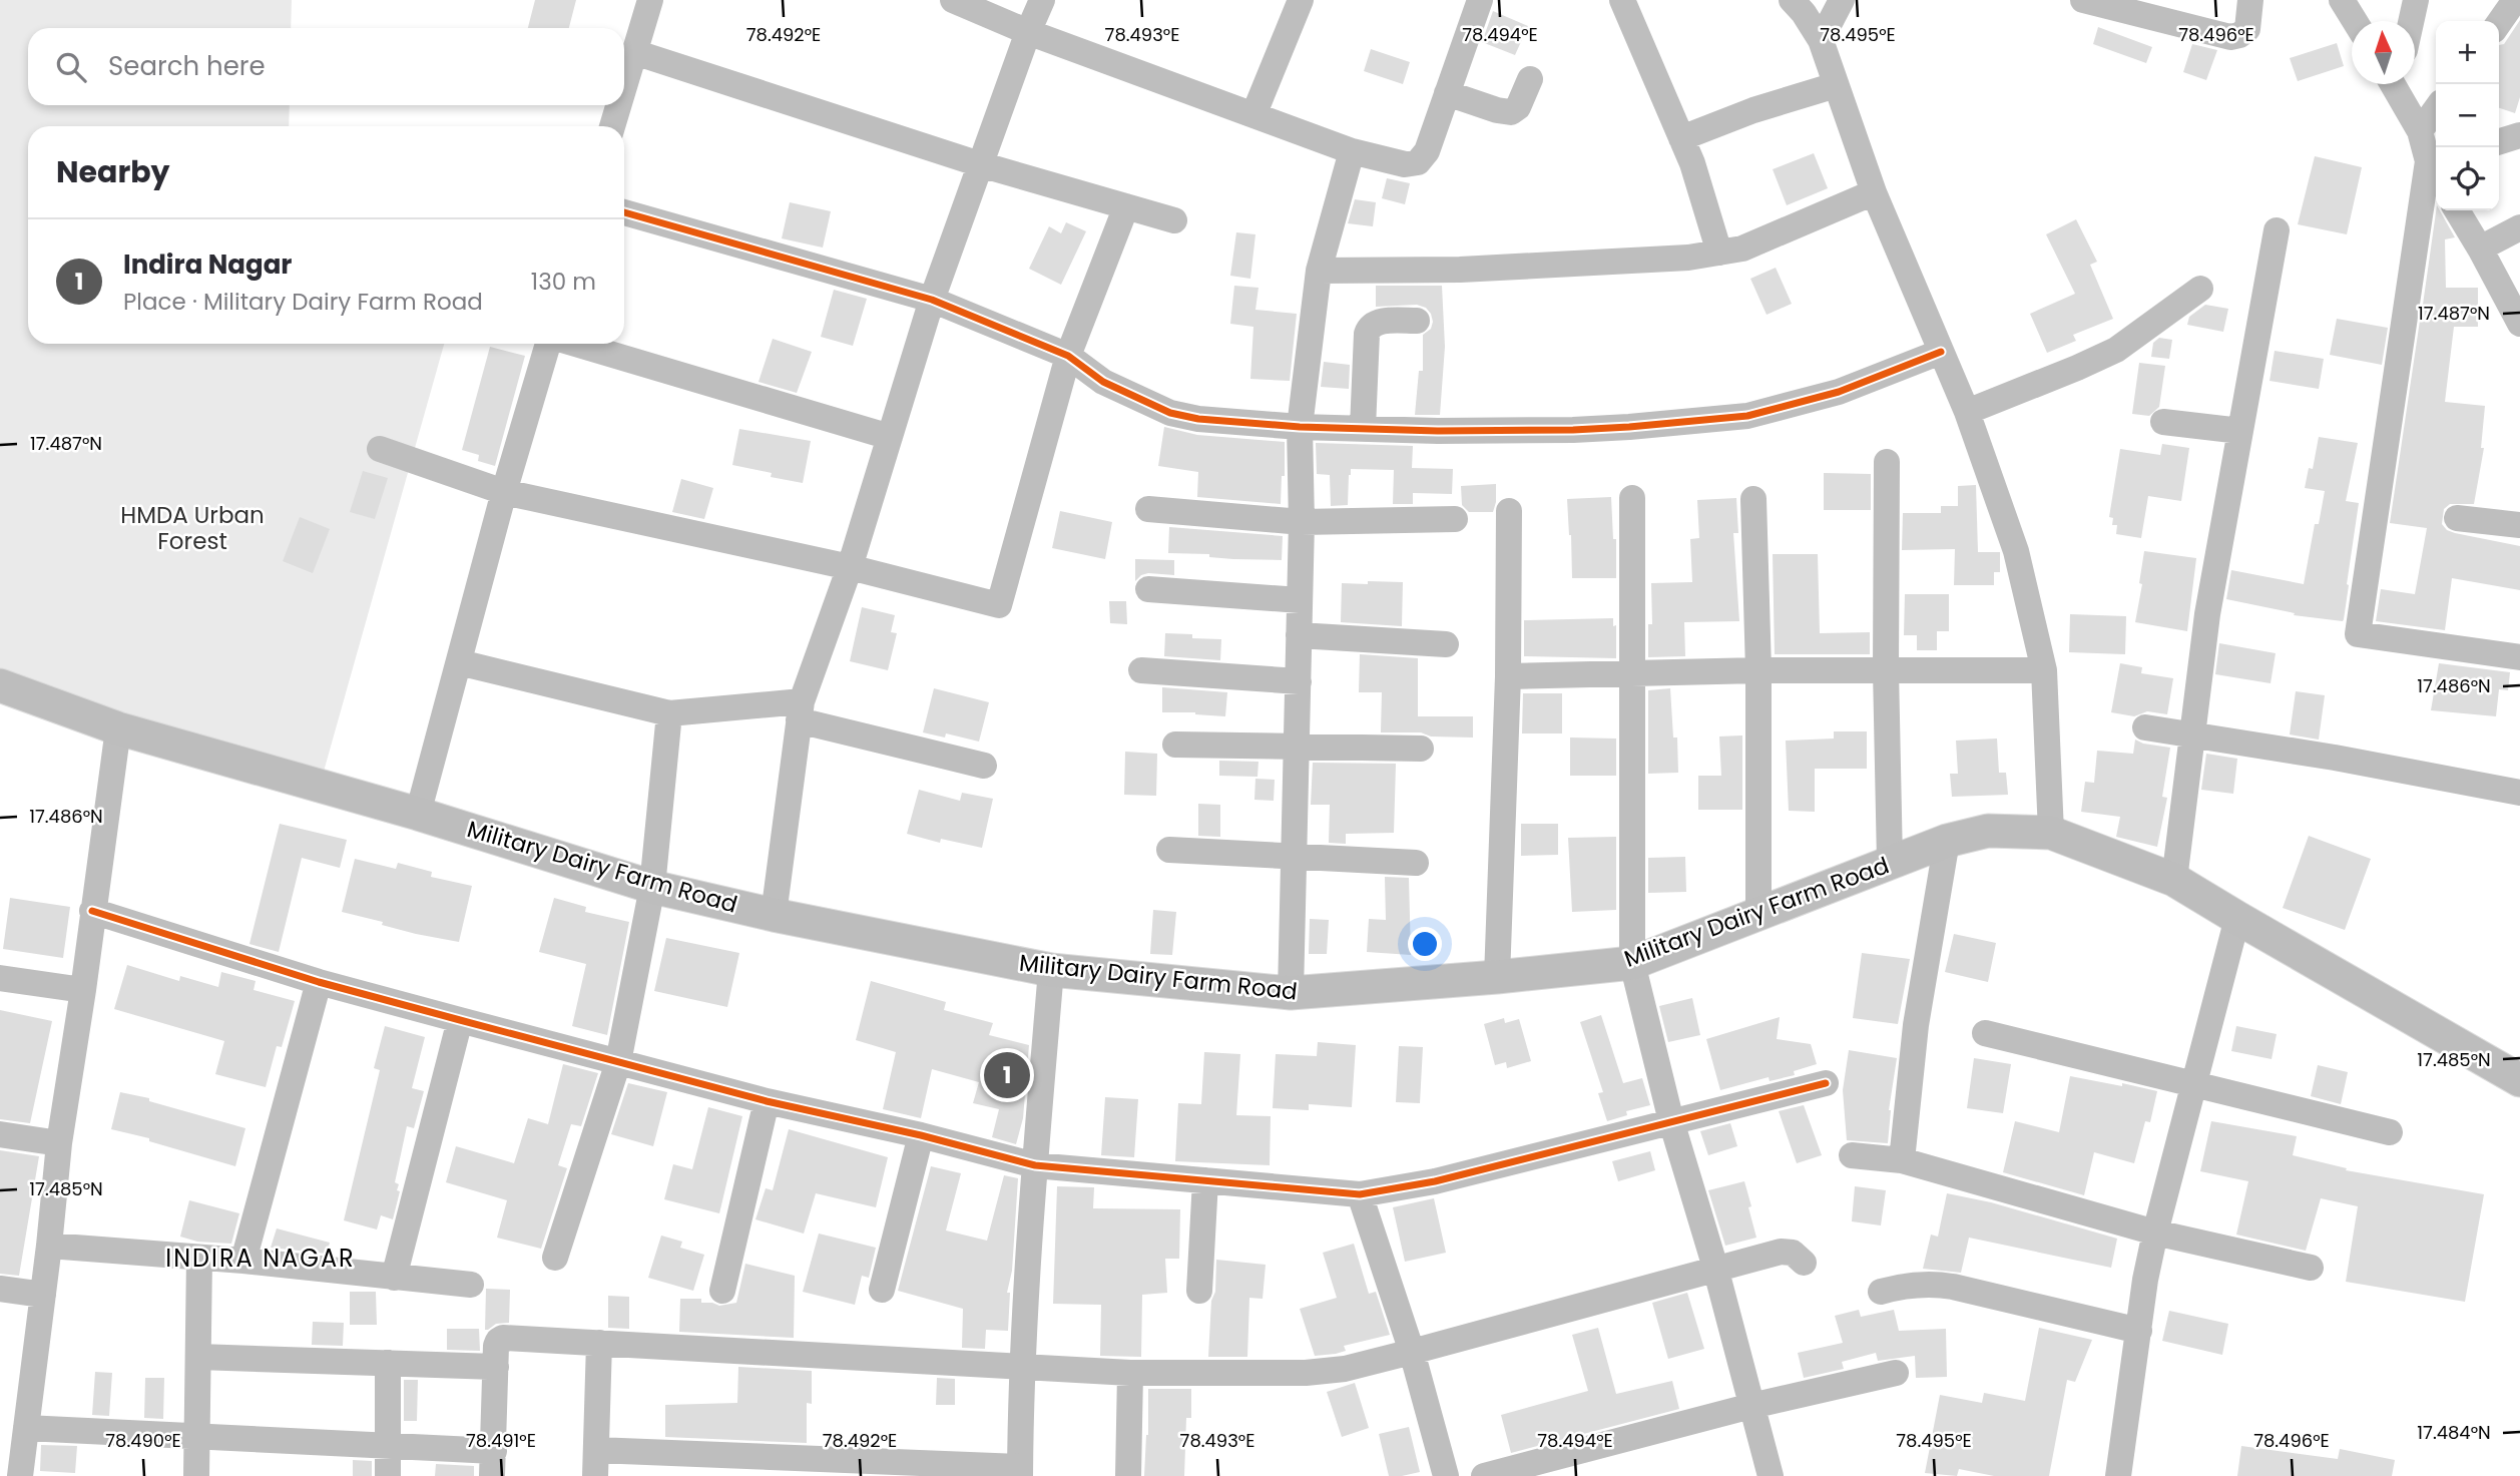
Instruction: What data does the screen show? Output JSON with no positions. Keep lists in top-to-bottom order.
{
  "streets": {
    "main road": ["Military Dairy Farm Road"]
  },
  "districts": ["INDIRA NAGAR"],
  "parks": ["HMDA Urban Forest"],
  "north": "top",
  "page": {
    "map_buttons": ["+", "−"],
    "search": "Search here",
    "heading": "Nearby",
    "list": [
      {
        "mark": "1",
        "name": "Indira Nagar",
        "note": "Place · Military Dairy Farm Road",
        "value": "130 m"
      }
    ],
    "pins": "1"
  },
  "coordinates": [
    "78.492°E",
    "78.493°E",
    "78.494°E",
    "78.495°E",
    "78.496°E",
    "17.487°N",
    "17.486°N",
    "17.485°N",
    "17.484°N",
    "78.490°E",
    "78.491°E"
  ]
}
